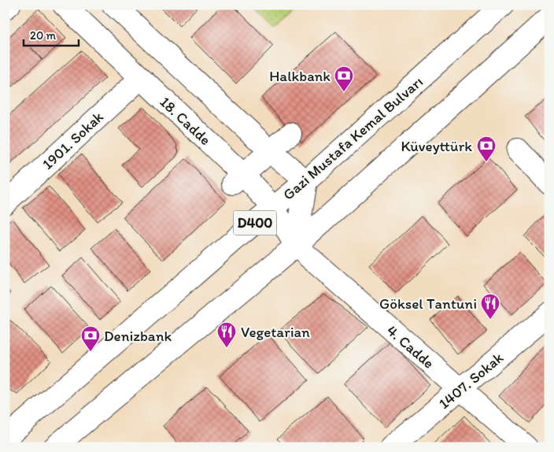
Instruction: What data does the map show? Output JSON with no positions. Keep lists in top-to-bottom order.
{
  "streets": {
    "main road": [
      "18. Cadde",
      "Gazi Mustafa Kemal Bulvarı",
      "1901. Sokak",
      "D400",
      "4. Cadde",
      "1407. Sokak"
    ]
  },
  "crossings": [
    ["18. Cadde", "Gazi Mustafa Kemal Bulvarı"],
    ["18. Cadde", "1901. Sokak"],
    ["18. Cadde", "D400"],
    ["18. Cadde", "4. Cadde"],
    ["D400", "4. Cadde"],
    ["4. Cadde", "1407. Sokak"]
  ],
  "places": {
    "bank": ["Halkbank", "Küveyttürk", "Denizbank"],
    "restaurant": ["Göksel Tantuni", "Vegetarian"]
  },
  "scale_bar": "20 m"
}
